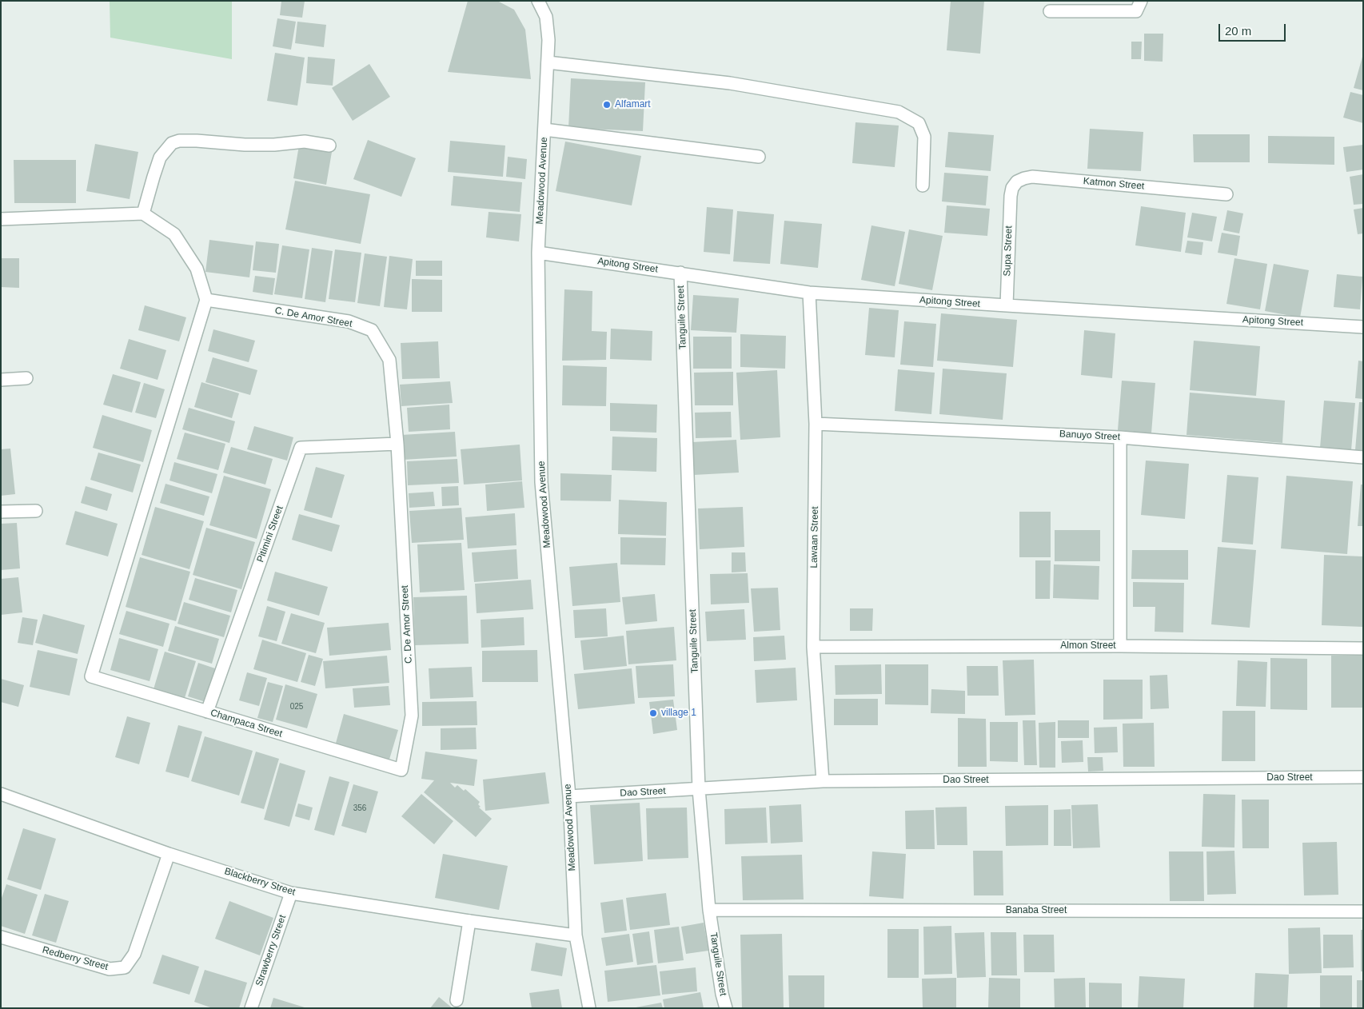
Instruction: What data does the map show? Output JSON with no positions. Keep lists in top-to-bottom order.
{
  "streets": {
    "street": [
      "Meadowood Avenue",
      "Katmon Street",
      "Supa Street",
      "Apitong Street",
      "C. De Amor Street",
      "Tanguile Street",
      "Banuyo Street",
      "Pitimini Street",
      "Lawaan Street",
      "Almon Street",
      "Champaca Street",
      "Dao Street",
      "Blackberry Street",
      "Banaba Street",
      "Strawberry Street",
      "Redberry Street"
    ]
  },
  "crossings": [
    ["Meadowood Avenue", "Apitong Street"],
    ["Meadowood Avenue", "Dao Street"],
    ["Meadowood Avenue", "Blackberry Street"],
    ["Katmon Street", "Supa Street"],
    ["Supa Street", "Apitong Street"],
    ["Apitong Street", "Tanguile Street"],
    ["Apitong Street", "Lawaan Street"],
    ["C. De Amor Street", "Pitimini Street"],
    ["C. De Amor Street", "Champaca Street"],
    ["Tanguile Street", "Dao Street"],
    ["Tanguile Street", "Banaba Street"],
    ["Banuyo Street", "Lawaan Street"],
    ["Pitimini Street", "Champaca Street"],
    ["Lawaan Street", "Almon Street"],
    ["Lawaan Street", "Dao Street"],
    ["Blackberry Street", "Strawberry Street"],
    ["Blackberry Street", "Redberry Street"]
  ],
  "places": ["Alfamart", "village 1"],
  "house_numbers": ["025", "356"],
  "scale_bar": "20 m"
}
